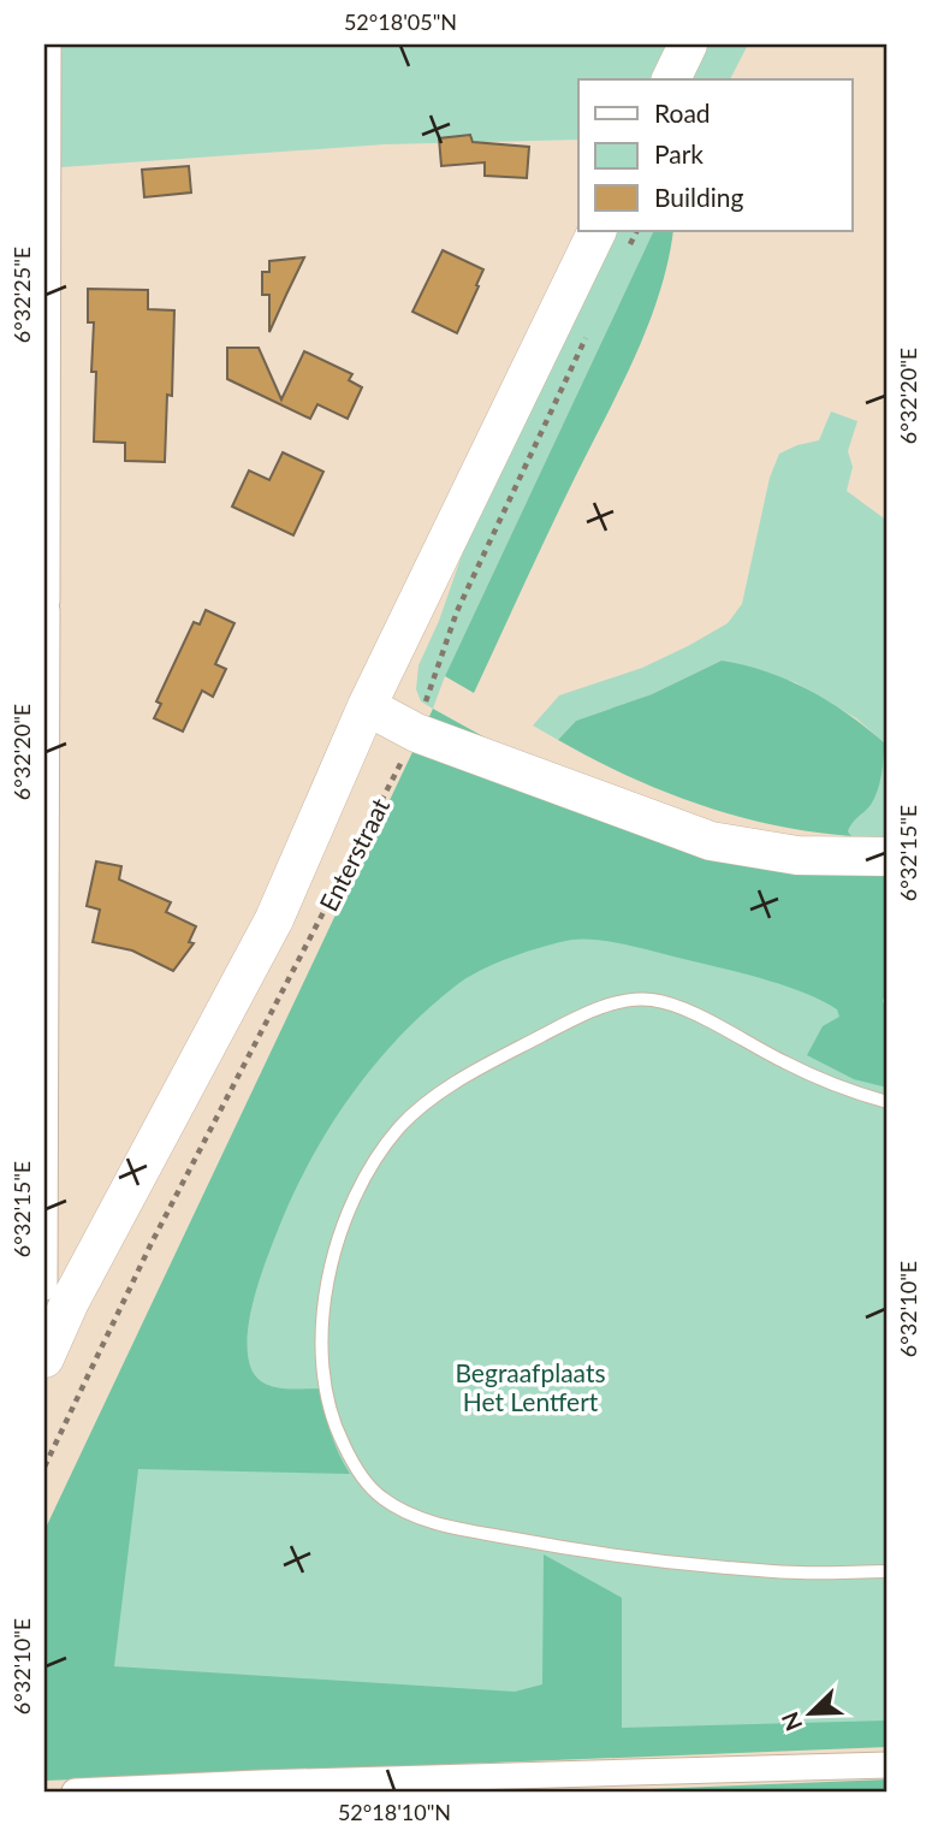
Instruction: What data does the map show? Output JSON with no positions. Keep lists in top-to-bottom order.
{
  "streets": {
    "main road": ["Enterstraat"]
  },
  "parks": ["Begraafplaats Het Lentfert"],
  "legend": ["Road", "Park", "Building"],
  "north": "bottom left",
  "coordinates": [
    "52°18'05\"N",
    "6°32'25\"E",
    "6°32'20\"E",
    "6°32'15\"E",
    "6°32'10\"E",
    "52°18'10\"N"
  ]
}
